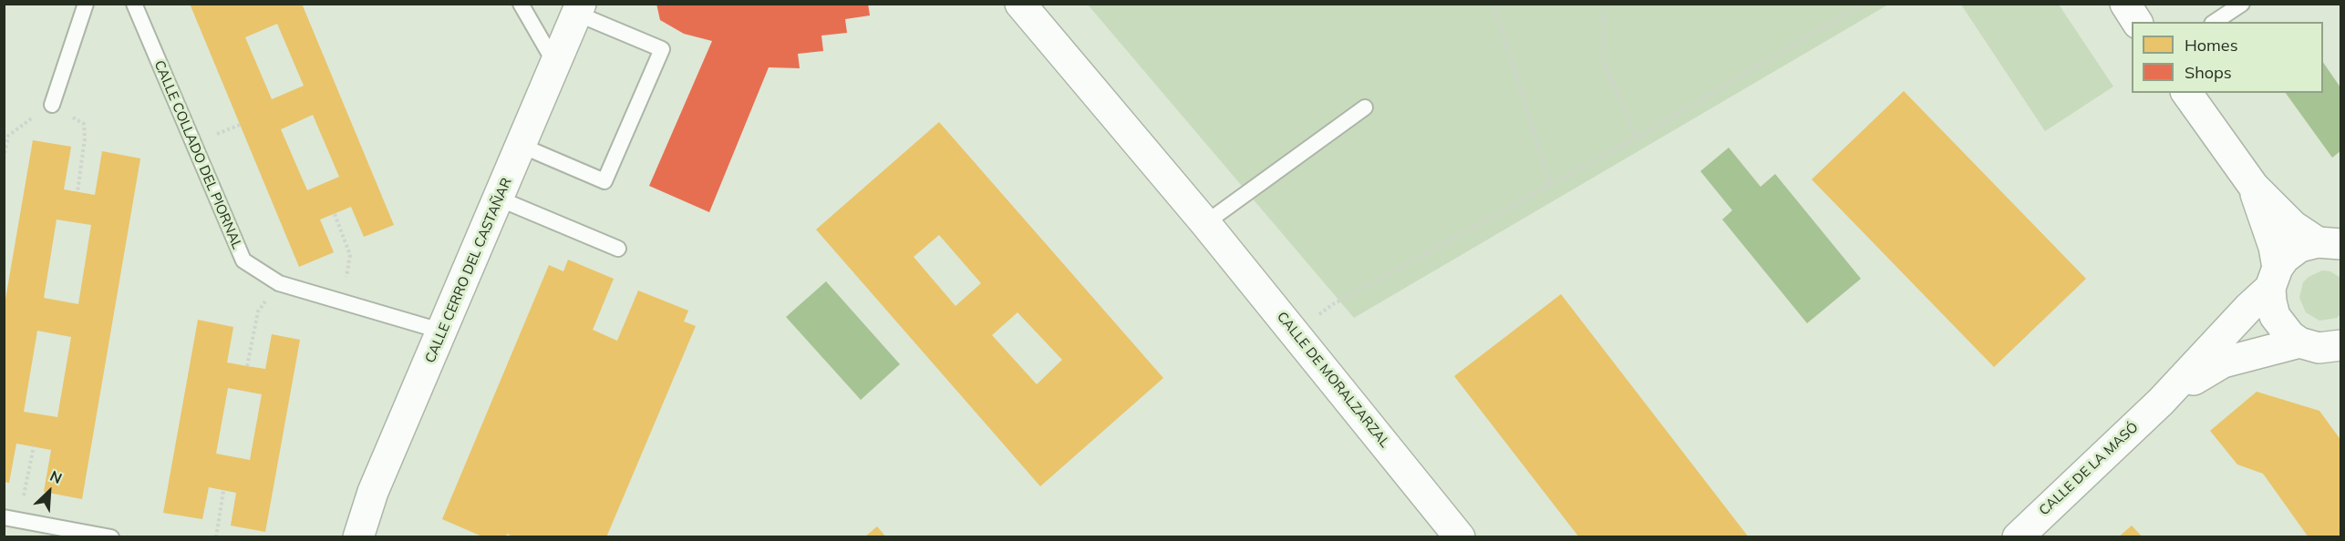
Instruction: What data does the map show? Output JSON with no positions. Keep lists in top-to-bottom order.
{
  "streets": {
    "street": ["CALLE CERRO DEL CASTAÑAR", "CALLE DE MORALZARZAL", "CALLE DE LA MASÓ"],
    "lane": ["CALLE COLLADO DEL PIORNAL"]
  },
  "crossings": [
    ["CALLE COLLADO DEL PIORNAL", "CALLE CERRO DEL CASTAÑAR"]
  ],
  "legend": ["Homes", "Shops"],
  "north": "top right"
}
